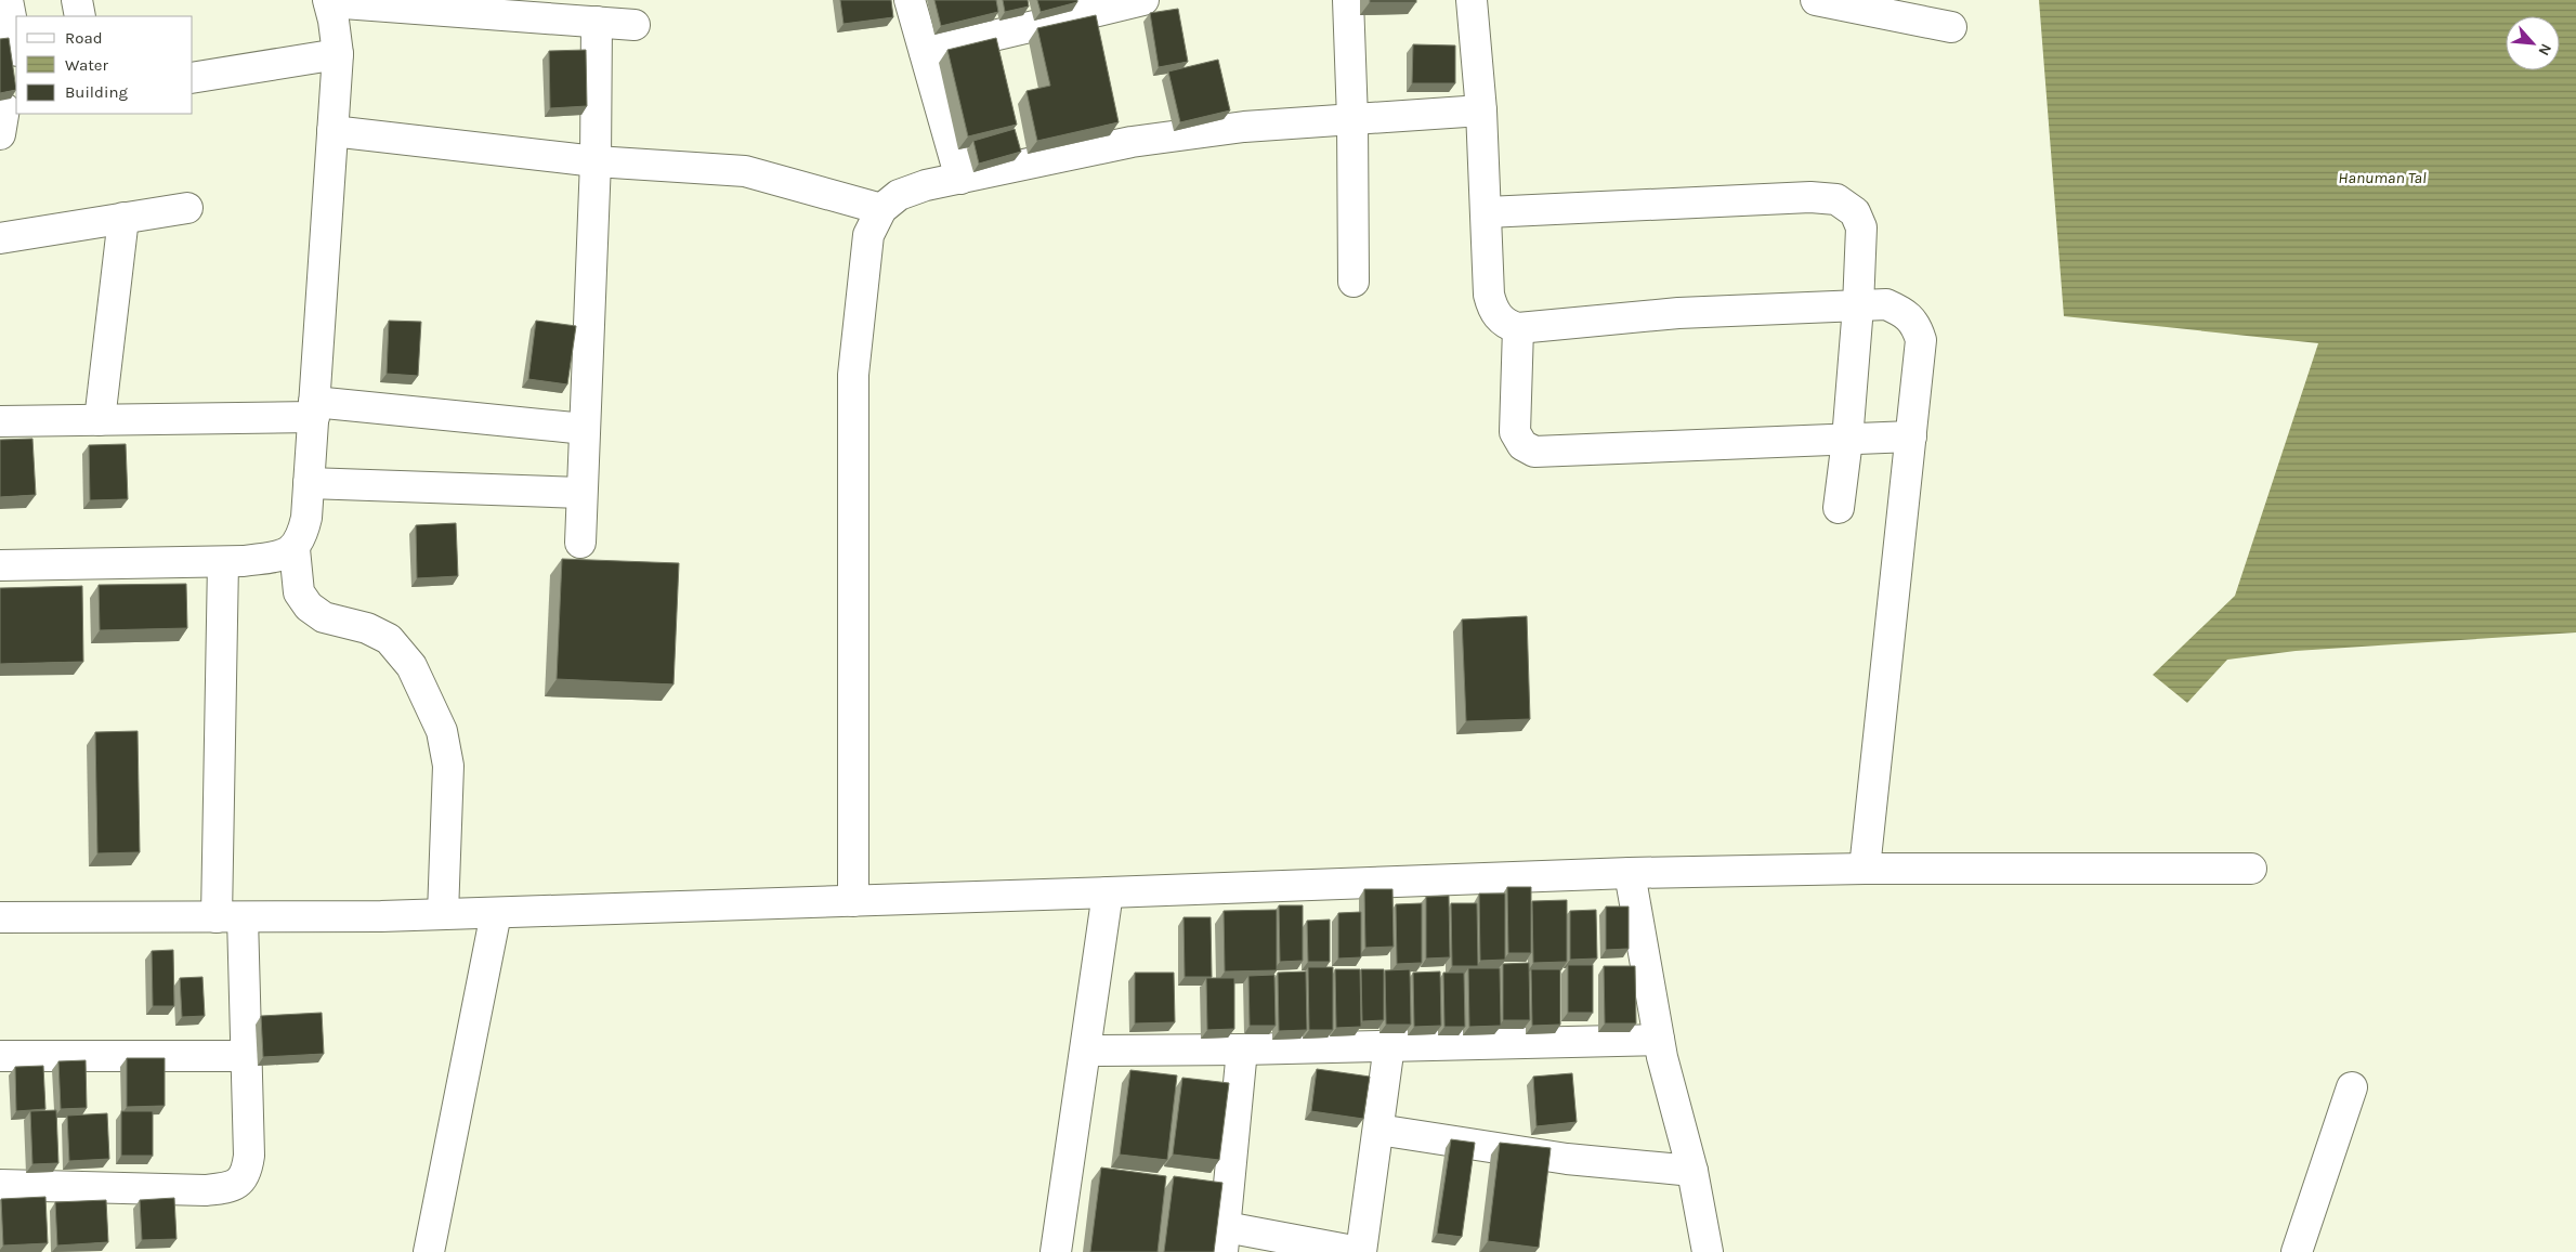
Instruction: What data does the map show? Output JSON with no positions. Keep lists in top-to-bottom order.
{
  "water": ["Hanuman Tal"],
  "legend": ["Road", "Water", "Building"],
  "north": "bottom right"
}
